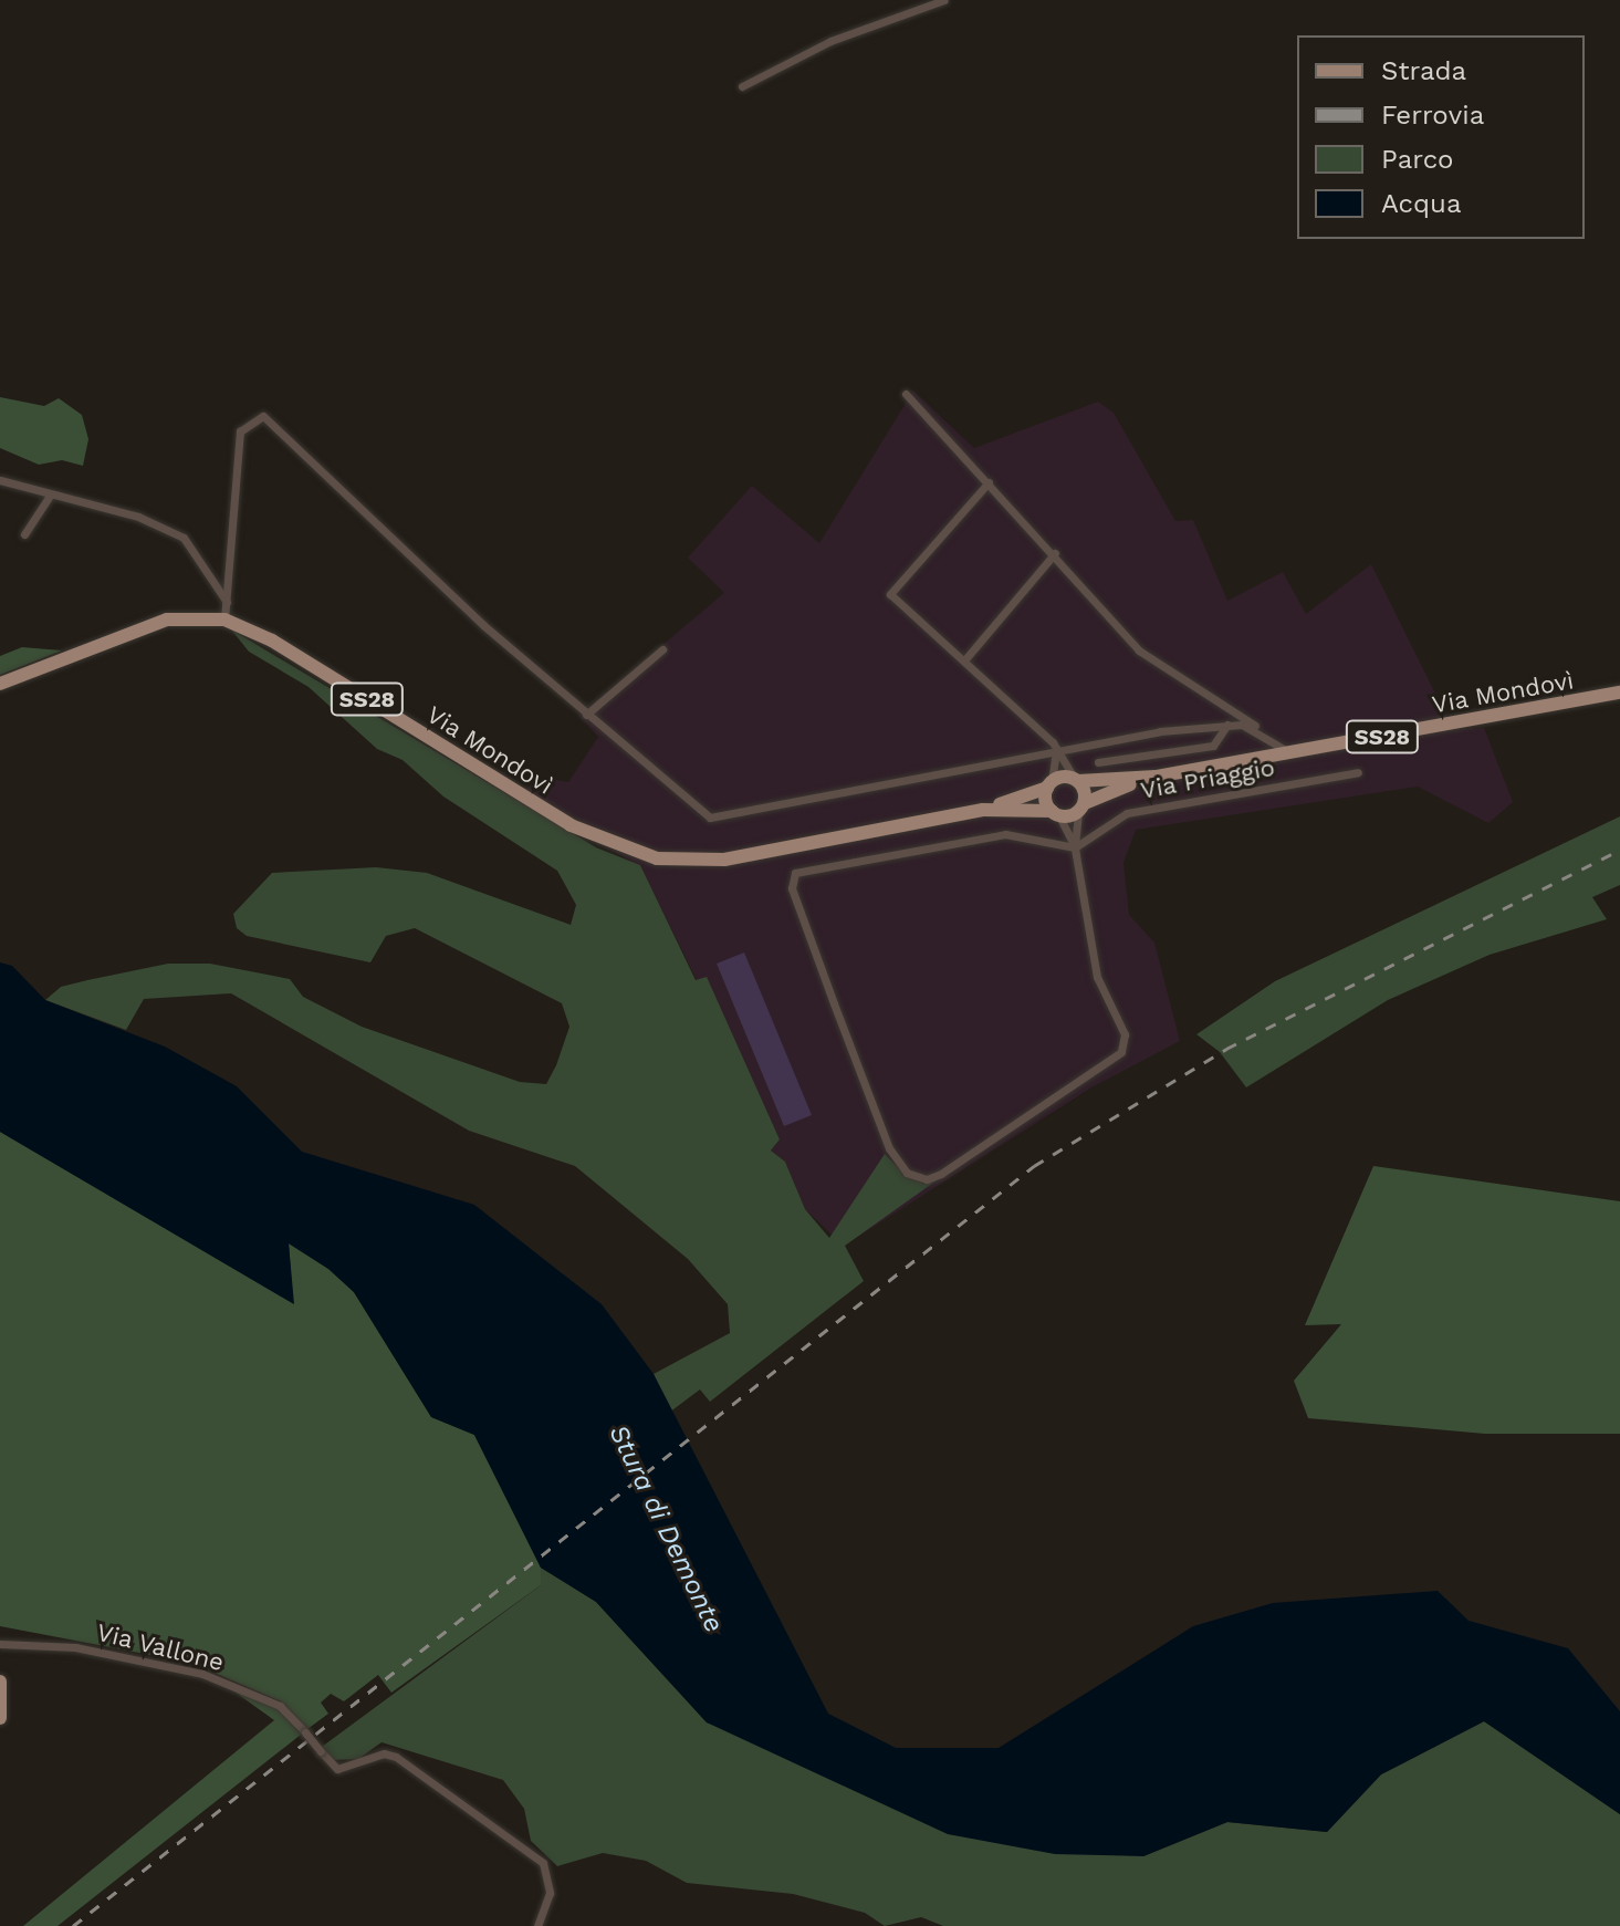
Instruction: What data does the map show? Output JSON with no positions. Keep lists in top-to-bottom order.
{
  "streets": {
    "main road": ["Via Mondovì", "SS28"],
    "street": ["Via Priaggio", "Via Vallone"]
  },
  "crossings": [
    ["Via Mondovì", "SS28"]
  ],
  "water": ["Stura di Demonte"],
  "legend": [
    "Strada",
    "Ferrovia",
    "Parco",
    "Acqua"
  ]
}
